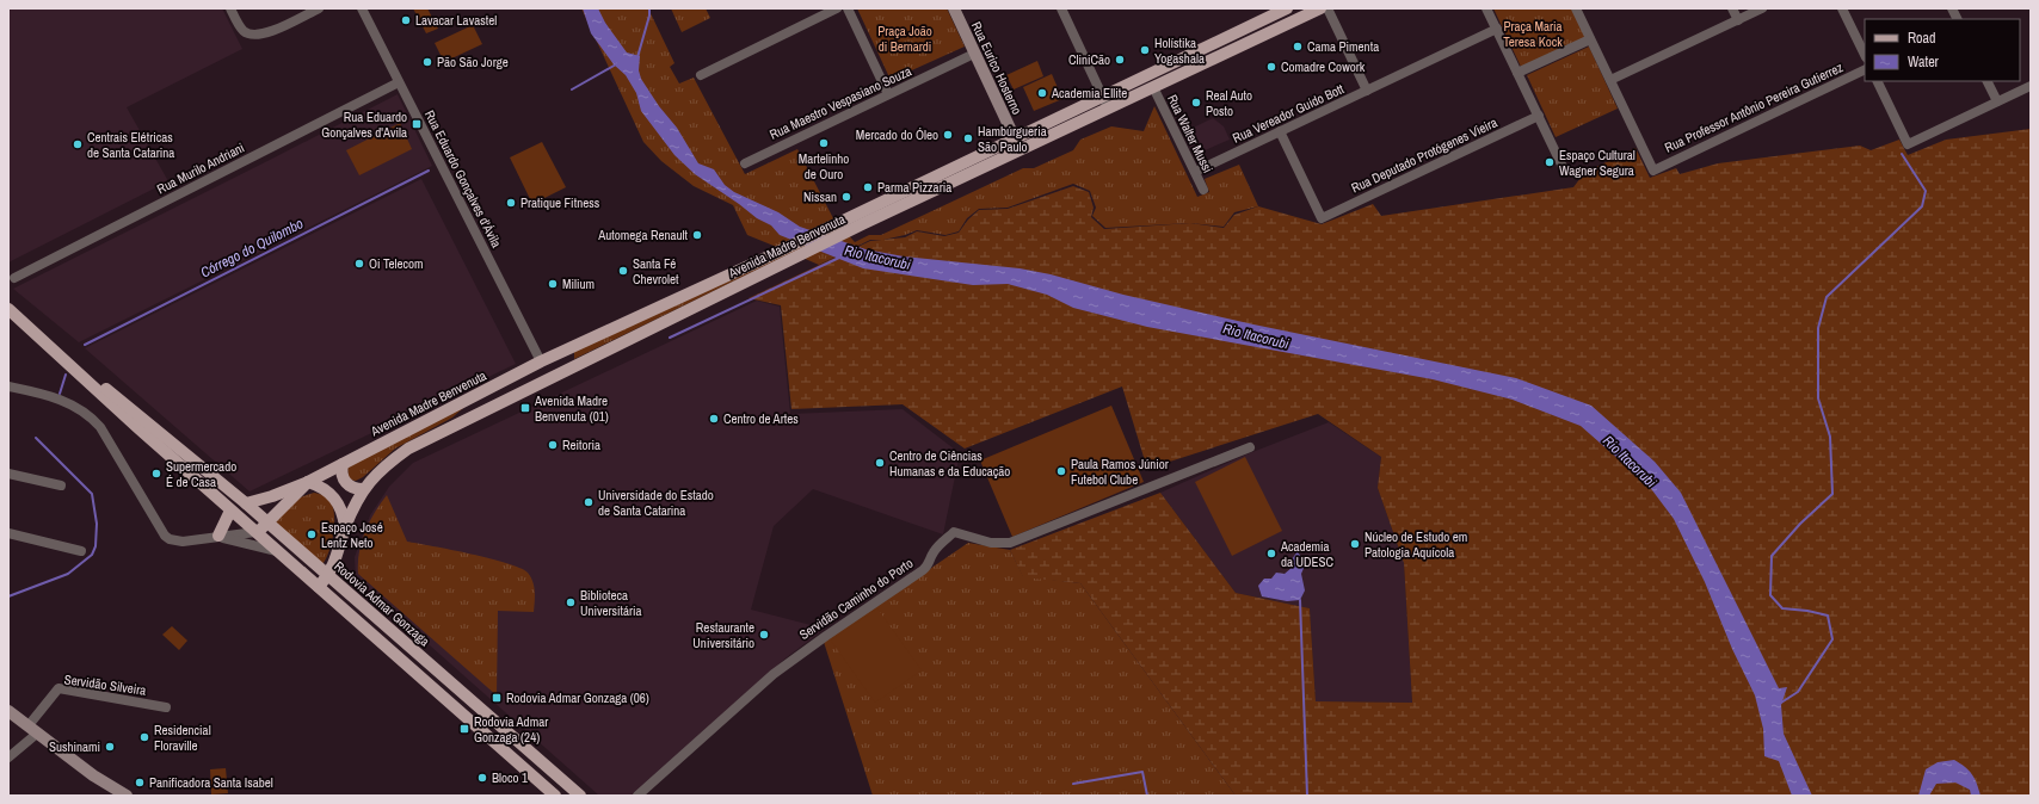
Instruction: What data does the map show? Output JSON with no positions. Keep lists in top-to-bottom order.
{
  "streets": {
    "main road": ["Avenida Madre Benvenuta", "Rodovia Admar Gonzaga"],
    "street": [
      "Rua Eurico Hosterno",
      "Rua Maestro Vespasiano Souza",
      "Rua Professor Antônio Pereira Gutierrez",
      "Rua Vereador Guido Bott",
      "Rua Walter Mussi",
      "Rua Deputado Protógenes Vieira",
      "Rua Murilo Andriani",
      "Rua Eduardo Gonçalves d'Ávila",
      "Servidão Caminho do Porto",
      "Servidão Silveira"
    ]
  },
  "crossings": [
    ["Rua Eurico Hosterno", "Rua Maestro Vespasiano Souza"],
    ["Rua Eurico Hosterno", "Avenida Madre Benvenuta"],
    ["Rua Vereador Guido Bott", "Rua Walter Mussi"],
    ["Rua Vereador Guido Bott", "Rua Deputado Protógenes Vieira"],
    ["Rua Walter Mussi", "Avenida Madre Benvenuta"],
    ["Rua Murilo Andriani", "Rua Eduardo Gonçalves d'Ávila"],
    ["Rua Eduardo Gonçalves d'Ávila", "Avenida Madre Benvenuta"],
    ["Avenida Madre Benvenuta", "Rodovia Admar Gonzaga"]
  ],
  "water": ["Córrego do Quilombo", "Rio Itacorubi"],
  "parks": ["Praça Maria Teresa Kock", "Praça João di Bernardi"],
  "places": {
    "other": [
      "Lavacar Lavastel",
      "Cama Pimenta",
      "Holístika Yogashala",
      "CliniCão",
      "Pão São Jorge",
      "Comadre Cowork",
      "Academia Ellite",
      "Real Auto Posto",
      "Mercado do Óleo",
      "Hambúrgueria São Paulo",
      "Martelinho de Ouro",
      "Centrais Elétricas de Santa Catarina",
      "Espaço Cultural Wagner Segura",
      "Parma Pizzaria",
      "Nissan",
      "Pratique Fitness",
      "Automega Renault",
      "Oi Telecom",
      "Santa Fé Chevrolet",
      "Milium",
      "Centro de Artes",
      "Reitoria",
      "Centro de Ciências Humanas e da Educação",
      "Paula Ramos Júnior Futebol Clube",
      "Supermercado É de Casa",
      "Universidade do Estado de Santa Catarina",
      "Espaço José Lentz Neto",
      "Núcleo de Estudo em Patologia Aquícola",
      "Academia da UDESC",
      "Biblioteca Universitária",
      "Restaurante Universitário",
      "Residencial Floraville",
      "Sushinami",
      "Bloco 1",
      "Panificadora Santa Isabel"
    ],
    "transit": [
      "Rua Eduardo Gonçalves d'Avila",
      "Avenida Madre Benvenuta (01)",
      "Rodovia Admar Gonzaga (06)",
      "Rodovia Admar Gonzaga (24)"
    ]
  },
  "legend": ["Road", "Water"]
}
